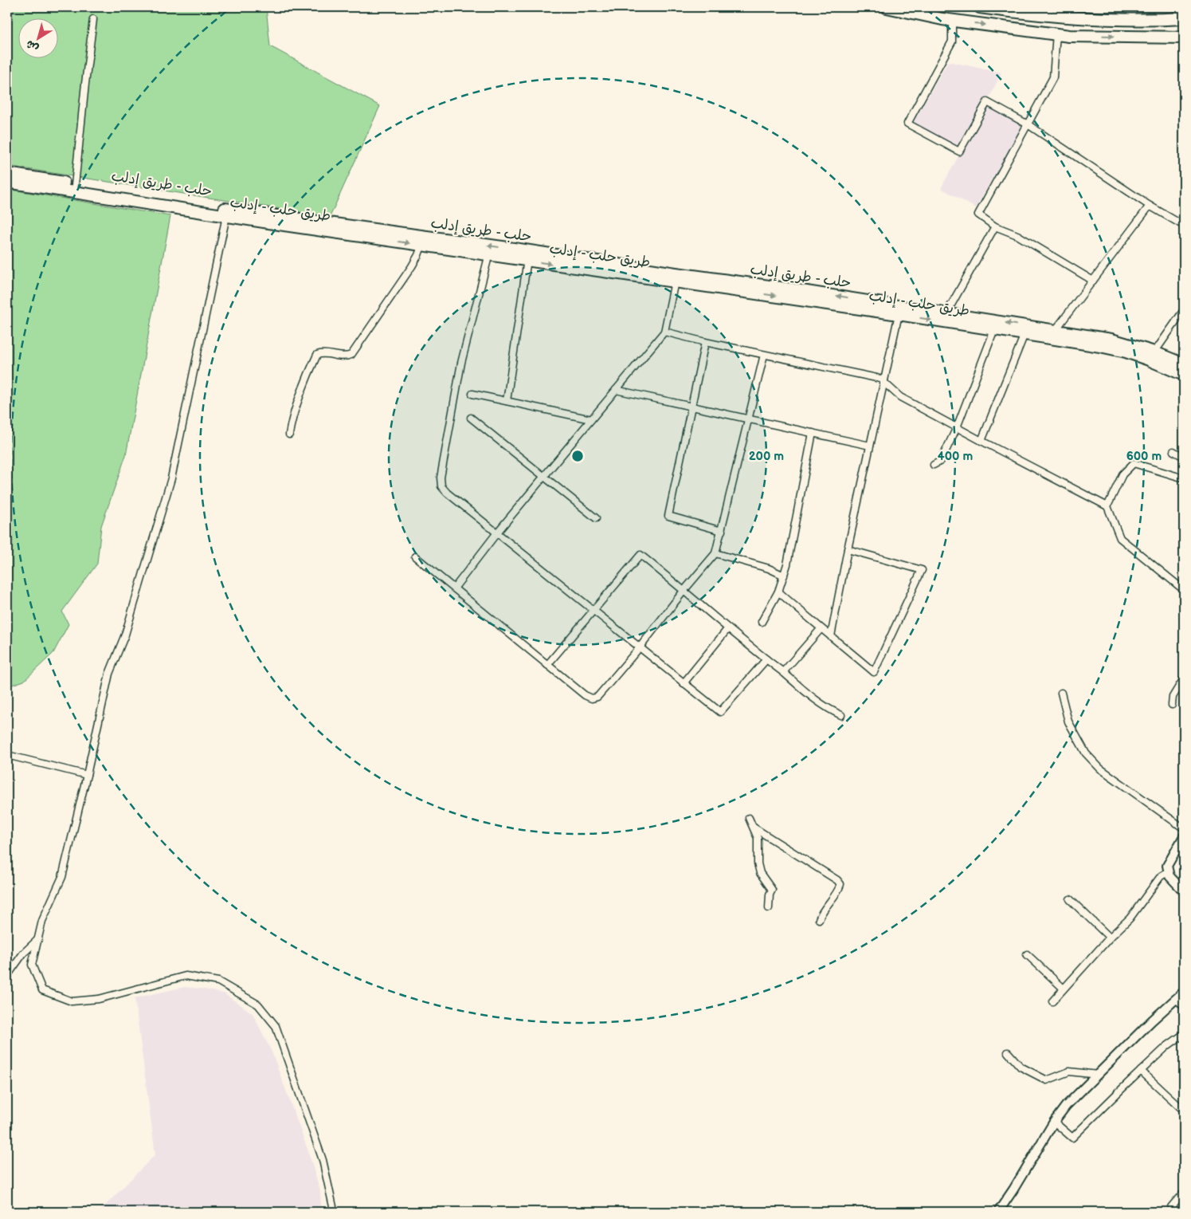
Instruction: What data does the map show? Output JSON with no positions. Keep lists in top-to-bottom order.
{
  "streets": {
    "highway": ["حلب - طريق إدلب", "طريق حلب - إدلب"]
  },
  "crossings": [
    ["حلب - طريق إدلب", "طريق حلب - إدلب"]
  ],
  "one_way": ["حلب - طريق إدلب"],
  "north": "bottom left",
  "rings": ["200 m", "400 m", "600 m"]
}
